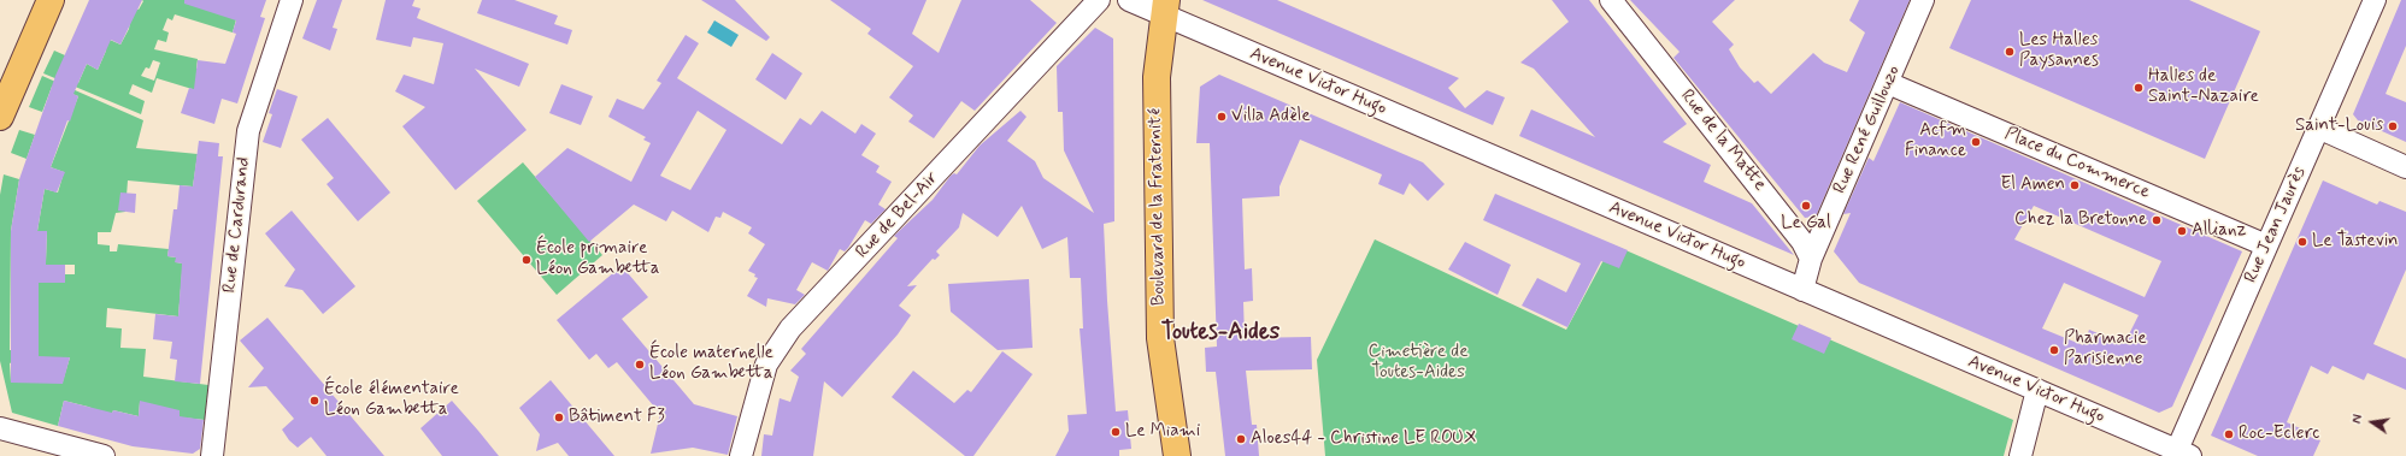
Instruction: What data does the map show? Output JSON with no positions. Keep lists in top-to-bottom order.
{
  "streets": {
    "main road": ["Boulevard de la Fraternité"],
    "street": [
      "Avenue Victor Hugo",
      "Rue René Guillouzo",
      "Rue de la Matte",
      "Place du Commerce",
      "Rue de Bel-Air",
      "Rue de Cardurand",
      "Rue Jean Jaurès"
    ]
  },
  "crossings": [
    ["Avenue Victor Hugo", "Boulevard de la Fraternité"],
    ["Avenue Victor Hugo", "Rue Jean Jaurès"],
    ["Rue René Guillouzo", "Rue de la Matte"],
    ["Rue René Guillouzo", "Place du Commerce"],
    ["Place du Commerce", "Rue Jean Jaurès"]
  ],
  "districts": ["Toutes-Aides"],
  "parks": ["Cimetière de Toutes-Aides"],
  "places": [
    "Les Halles Paysannes",
    "Halles de Saint-Nazaire",
    "Villa Adèle",
    "Saint-Louis",
    "Acfm Finance",
    "El Amen",
    "Le Gal",
    "Chez la Bretonne",
    "Allianz",
    "Le Tastevin",
    "École primaire Léon Gambetta",
    "Pharmacie Parisienne",
    "École maternelle Léon Gambetta",
    "École élémentaire Léon Gambetta",
    "Bâtiment F3",
    "Le Miami",
    "Roc-Eclerc",
    "Aloes44 - Christine LE ROUX"
  ],
  "north": "left"
}
